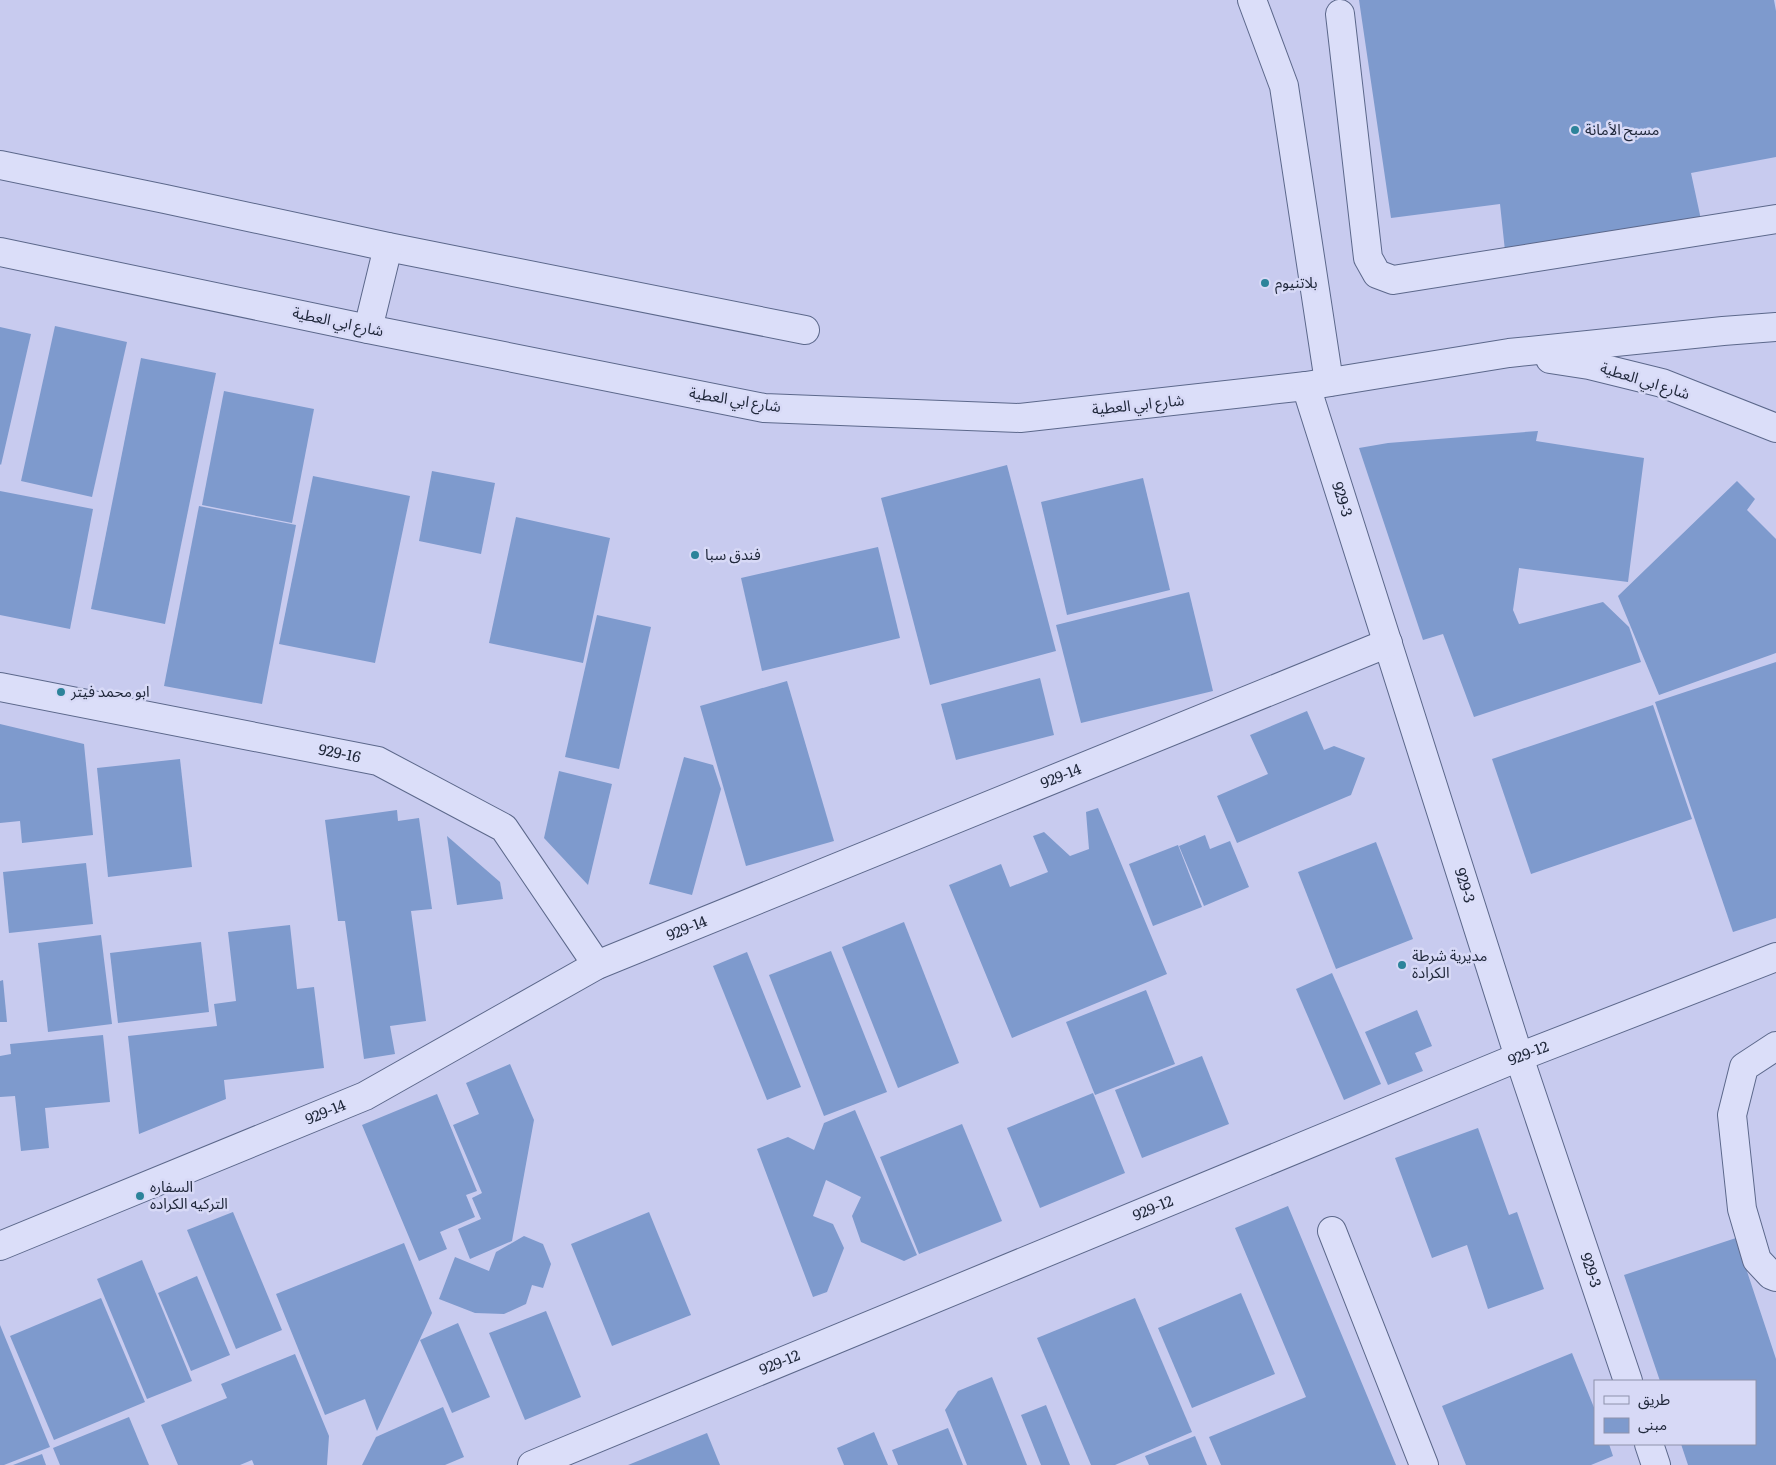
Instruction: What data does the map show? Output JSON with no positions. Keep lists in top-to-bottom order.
{
  "streets": {
    "street": [
      "شارع ابي العطية",
      "929-3",
      "929-16",
      "929-14",
      "929-12"
    ]
  },
  "crossings": [
    ["شارع ابي العطية", "929-3"],
    ["929-3", "929-14"],
    ["929-3", "929-12"],
    ["929-16", "929-14"]
  ],
  "places": [
    "مسبح الأمانة",
    "بلاتنيوم",
    "فندق سبا",
    "ابو محمد فيتر",
    "مديرية شرطة الكرادة",
    "السفاره التركيه الكراده"
  ],
  "legend": ["طريق", "مبنى"]
}
